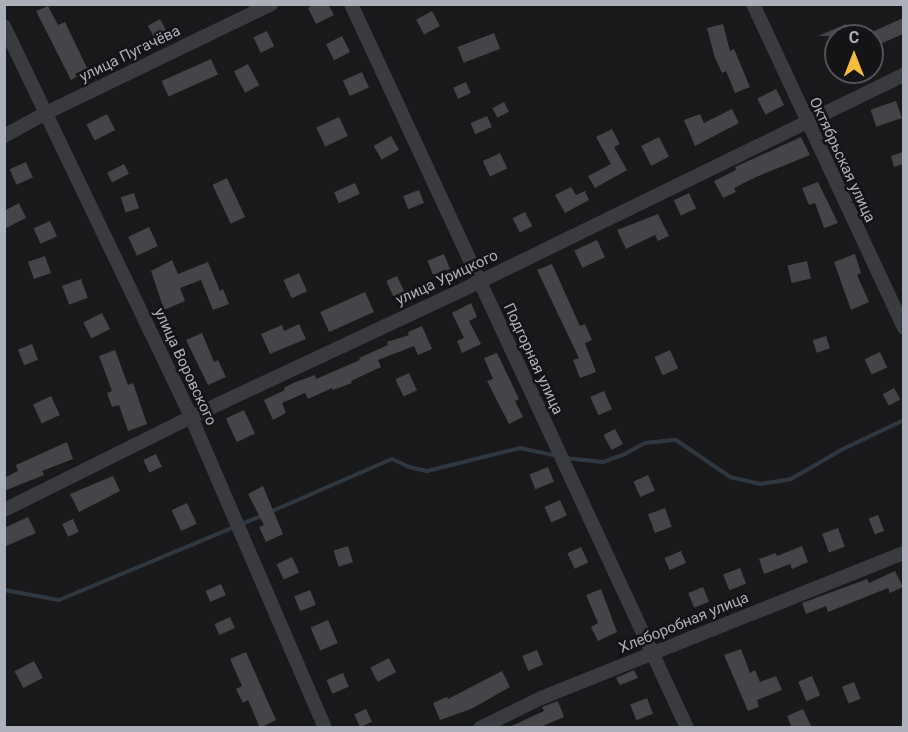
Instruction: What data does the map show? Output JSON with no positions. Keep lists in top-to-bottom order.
{
  "streets": {
    "street": [
      "улица Пугачёва",
      "Октябрьская улица",
      "улица Урицкого",
      "Подгорная улица",
      "улица Воровского",
      "Хлеборобная улица"
    ]
  },
  "crossings": [
    ["улица Пугачёва", "улица Воровского"],
    ["Октябрьская улица", "улица Урицкого"],
    ["улица Урицкого", "Подгорная улица"],
    ["улица Урицкого", "улица Воровского"],
    ["Подгорная улица", "Хлеборобная улица"]
  ],
  "north": "top"
}
